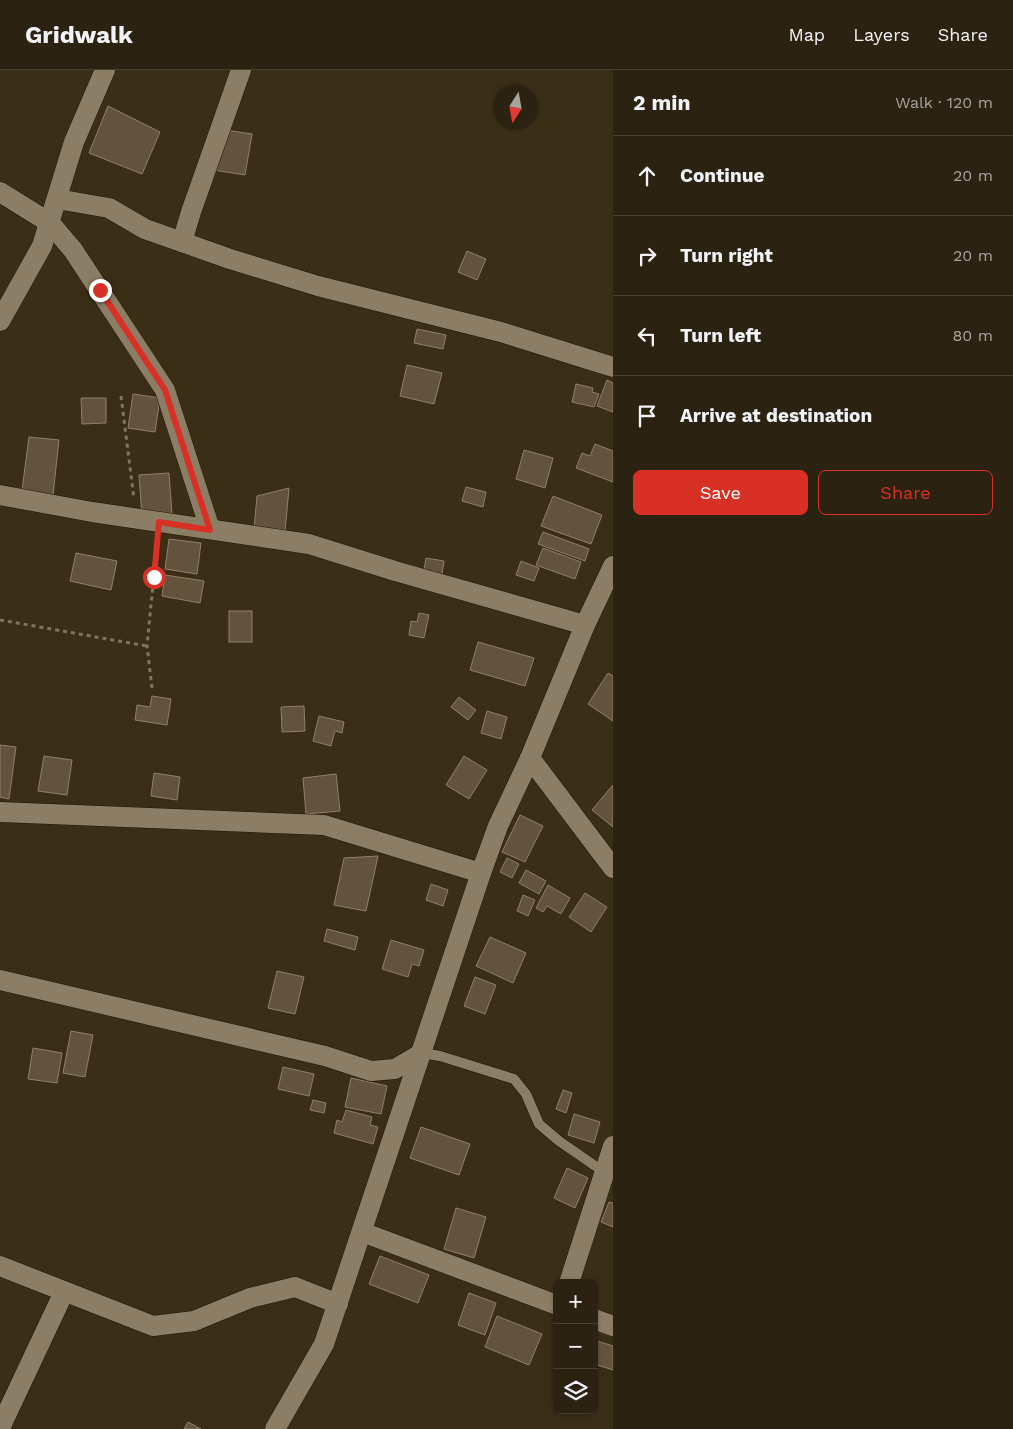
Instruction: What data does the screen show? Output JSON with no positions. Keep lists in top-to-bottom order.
{
  "north": "bottom",
  "page": {
    "header": "Gridwalk",
    "nav": ["Map", "Layers", "Share"],
    "heading": ["2 min", "Walk · 120 m"],
    "list": [
      ["Continue", "20 m"],
      ["Turn right", "20 m"],
      ["Turn left", "80 m"],
      "Arrive at destination"
    ],
    "buttons": ["Save", "Share"],
    "map_buttons": ["+", "−"]
  }
}
